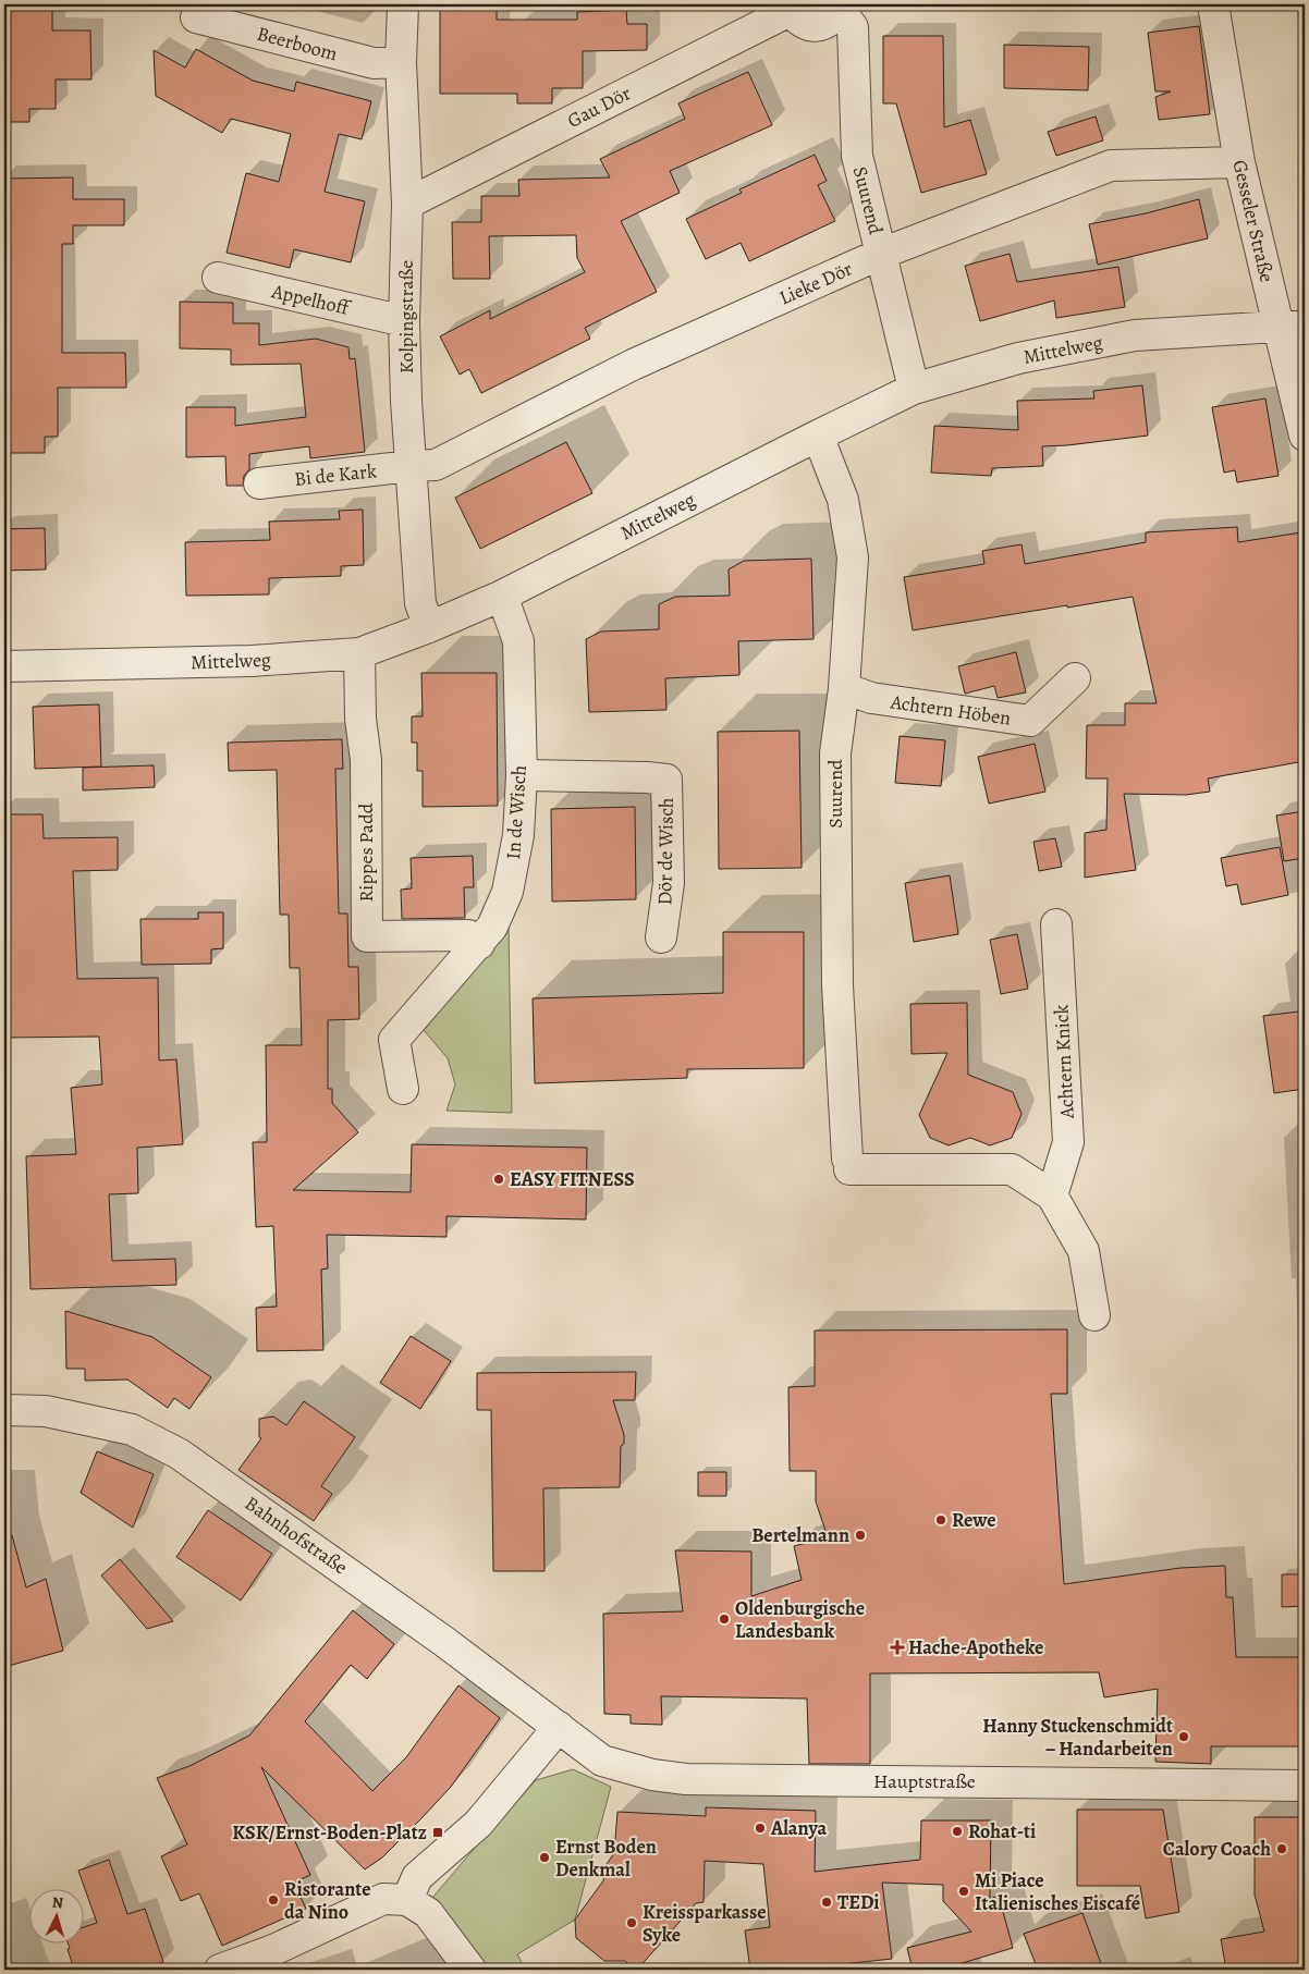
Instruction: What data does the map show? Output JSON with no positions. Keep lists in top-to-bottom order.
{
  "streets": {
    "street": [
      "Beerboom",
      "Gau Dör",
      "Suurend",
      "Gesseler Straße",
      "Lieke Dör",
      "Appelhoff",
      "Kolpingstraße",
      "Mittelweg",
      "Bi de Kark",
      "Achtern Höben",
      "In de Wisch",
      "Dör de Wisch",
      "Rippes Padd",
      "Achtern Knick",
      "Bahnhofstraße",
      "Hauptstraße"
    ]
  },
  "crossings": [
    ["Beerboom", "Kolpingstraße"],
    ["Gau Dör", "Kolpingstraße"],
    ["Suurend", "Lieke Dör"],
    ["Suurend", "Mittelweg"],
    ["Suurend", "Achtern Höben"],
    ["Suurend", "Achtern Knick"],
    ["Gesseler Straße", "Lieke Dör"],
    ["Gesseler Straße", "Mittelweg"],
    ["Lieke Dör", "Kolpingstraße"],
    ["Lieke Dör", "Bi de Kark"],
    ["Appelhoff", "Kolpingstraße"],
    ["Kolpingstraße", "Mittelweg"],
    ["Kolpingstraße", "Bi de Kark"],
    ["Mittelweg", "In de Wisch"],
    ["Mittelweg", "Rippes Padd"],
    ["In de Wisch", "Dör de Wisch"],
    ["In de Wisch", "Rippes Padd"],
    ["Bahnhofstraße", "Hauptstraße"]
  ],
  "places": {
    "other": [
      "EASY FITNESS",
      "Rewe",
      "Bertelmann",
      "Oldenburgische Landesbank",
      "Hanny Stuckenschmidt – Handarbeiten",
      "Alanya",
      "Rohat-ti",
      "Calory Coach",
      "Ernst Boden Denkmal",
      "Mi Piace Italienisches Eiscafé",
      "Ristorante da Nino",
      "TEDi",
      "Kreissparkasse Syke"
    ],
    "health": ["Hache-Apotheke"],
    "transit": ["KSK/Ernst-Boden-Platz"]
  },
  "north": "top"
}
